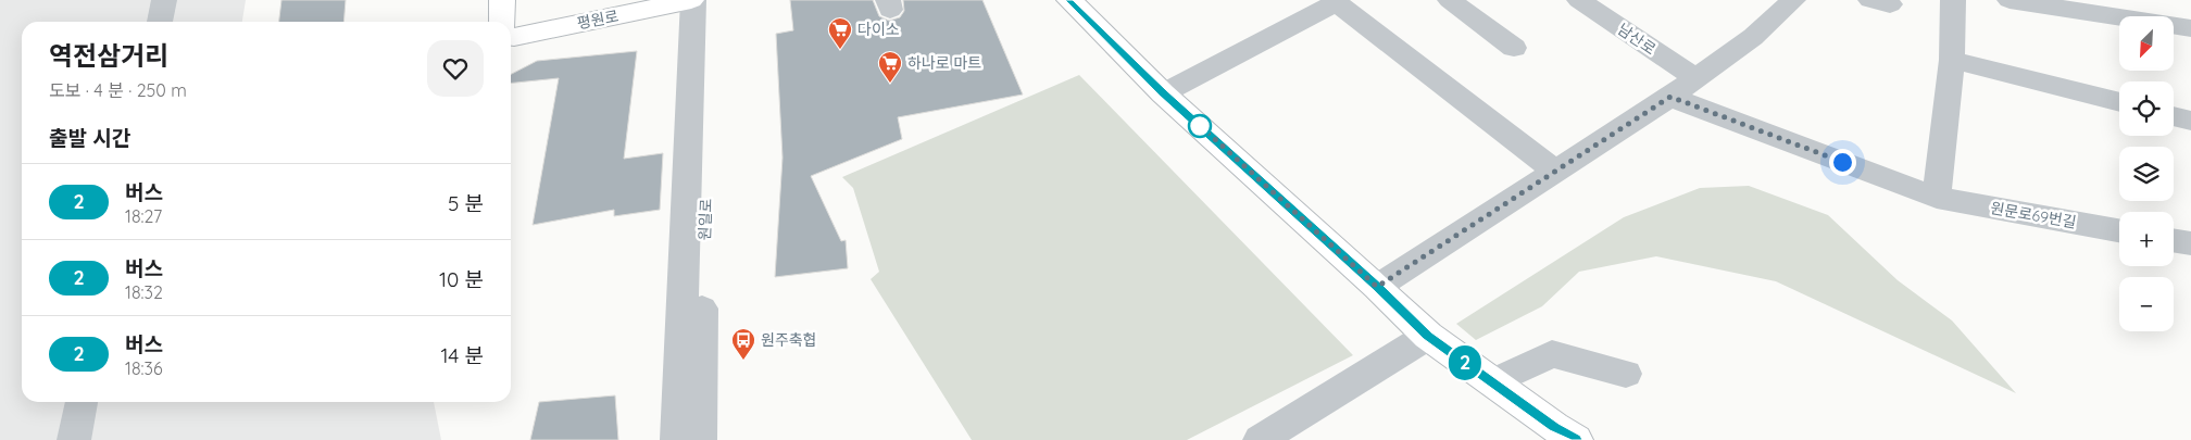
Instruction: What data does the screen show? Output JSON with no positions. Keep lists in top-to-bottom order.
{
  "streets": {
    "main road": ["평원로"],
    "street": ["남산로", "원문로69번길", "원일로"]
  },
  "crossings": [
    ["평원로", "원일로"]
  ],
  "places": {
    "supermarket": ["다이소", "하나로 마트"],
    "bus stop": ["원주축협"]
  },
  "lines": ["bus line 2"],
  "north": "bottom left",
  "page": {
    "on_map": "2",
    "map_buttons": ["+", "−"],
    "heading": [
      ["역전삼거리", "도보 · 4 분 · 250 m"],
      "출발 시간"
    ],
    "list": [
      {
        "mark": "2",
        "name": "버스",
        "note": "18:27",
        "value": "5 분"
      },
      {
        "mark": "2",
        "name": "버스",
        "note": "18:32",
        "value": "10 분"
      },
      {
        "mark": "2",
        "name": "버스",
        "note": "18:36",
        "value": "14 분"
      }
    ]
  }
}
